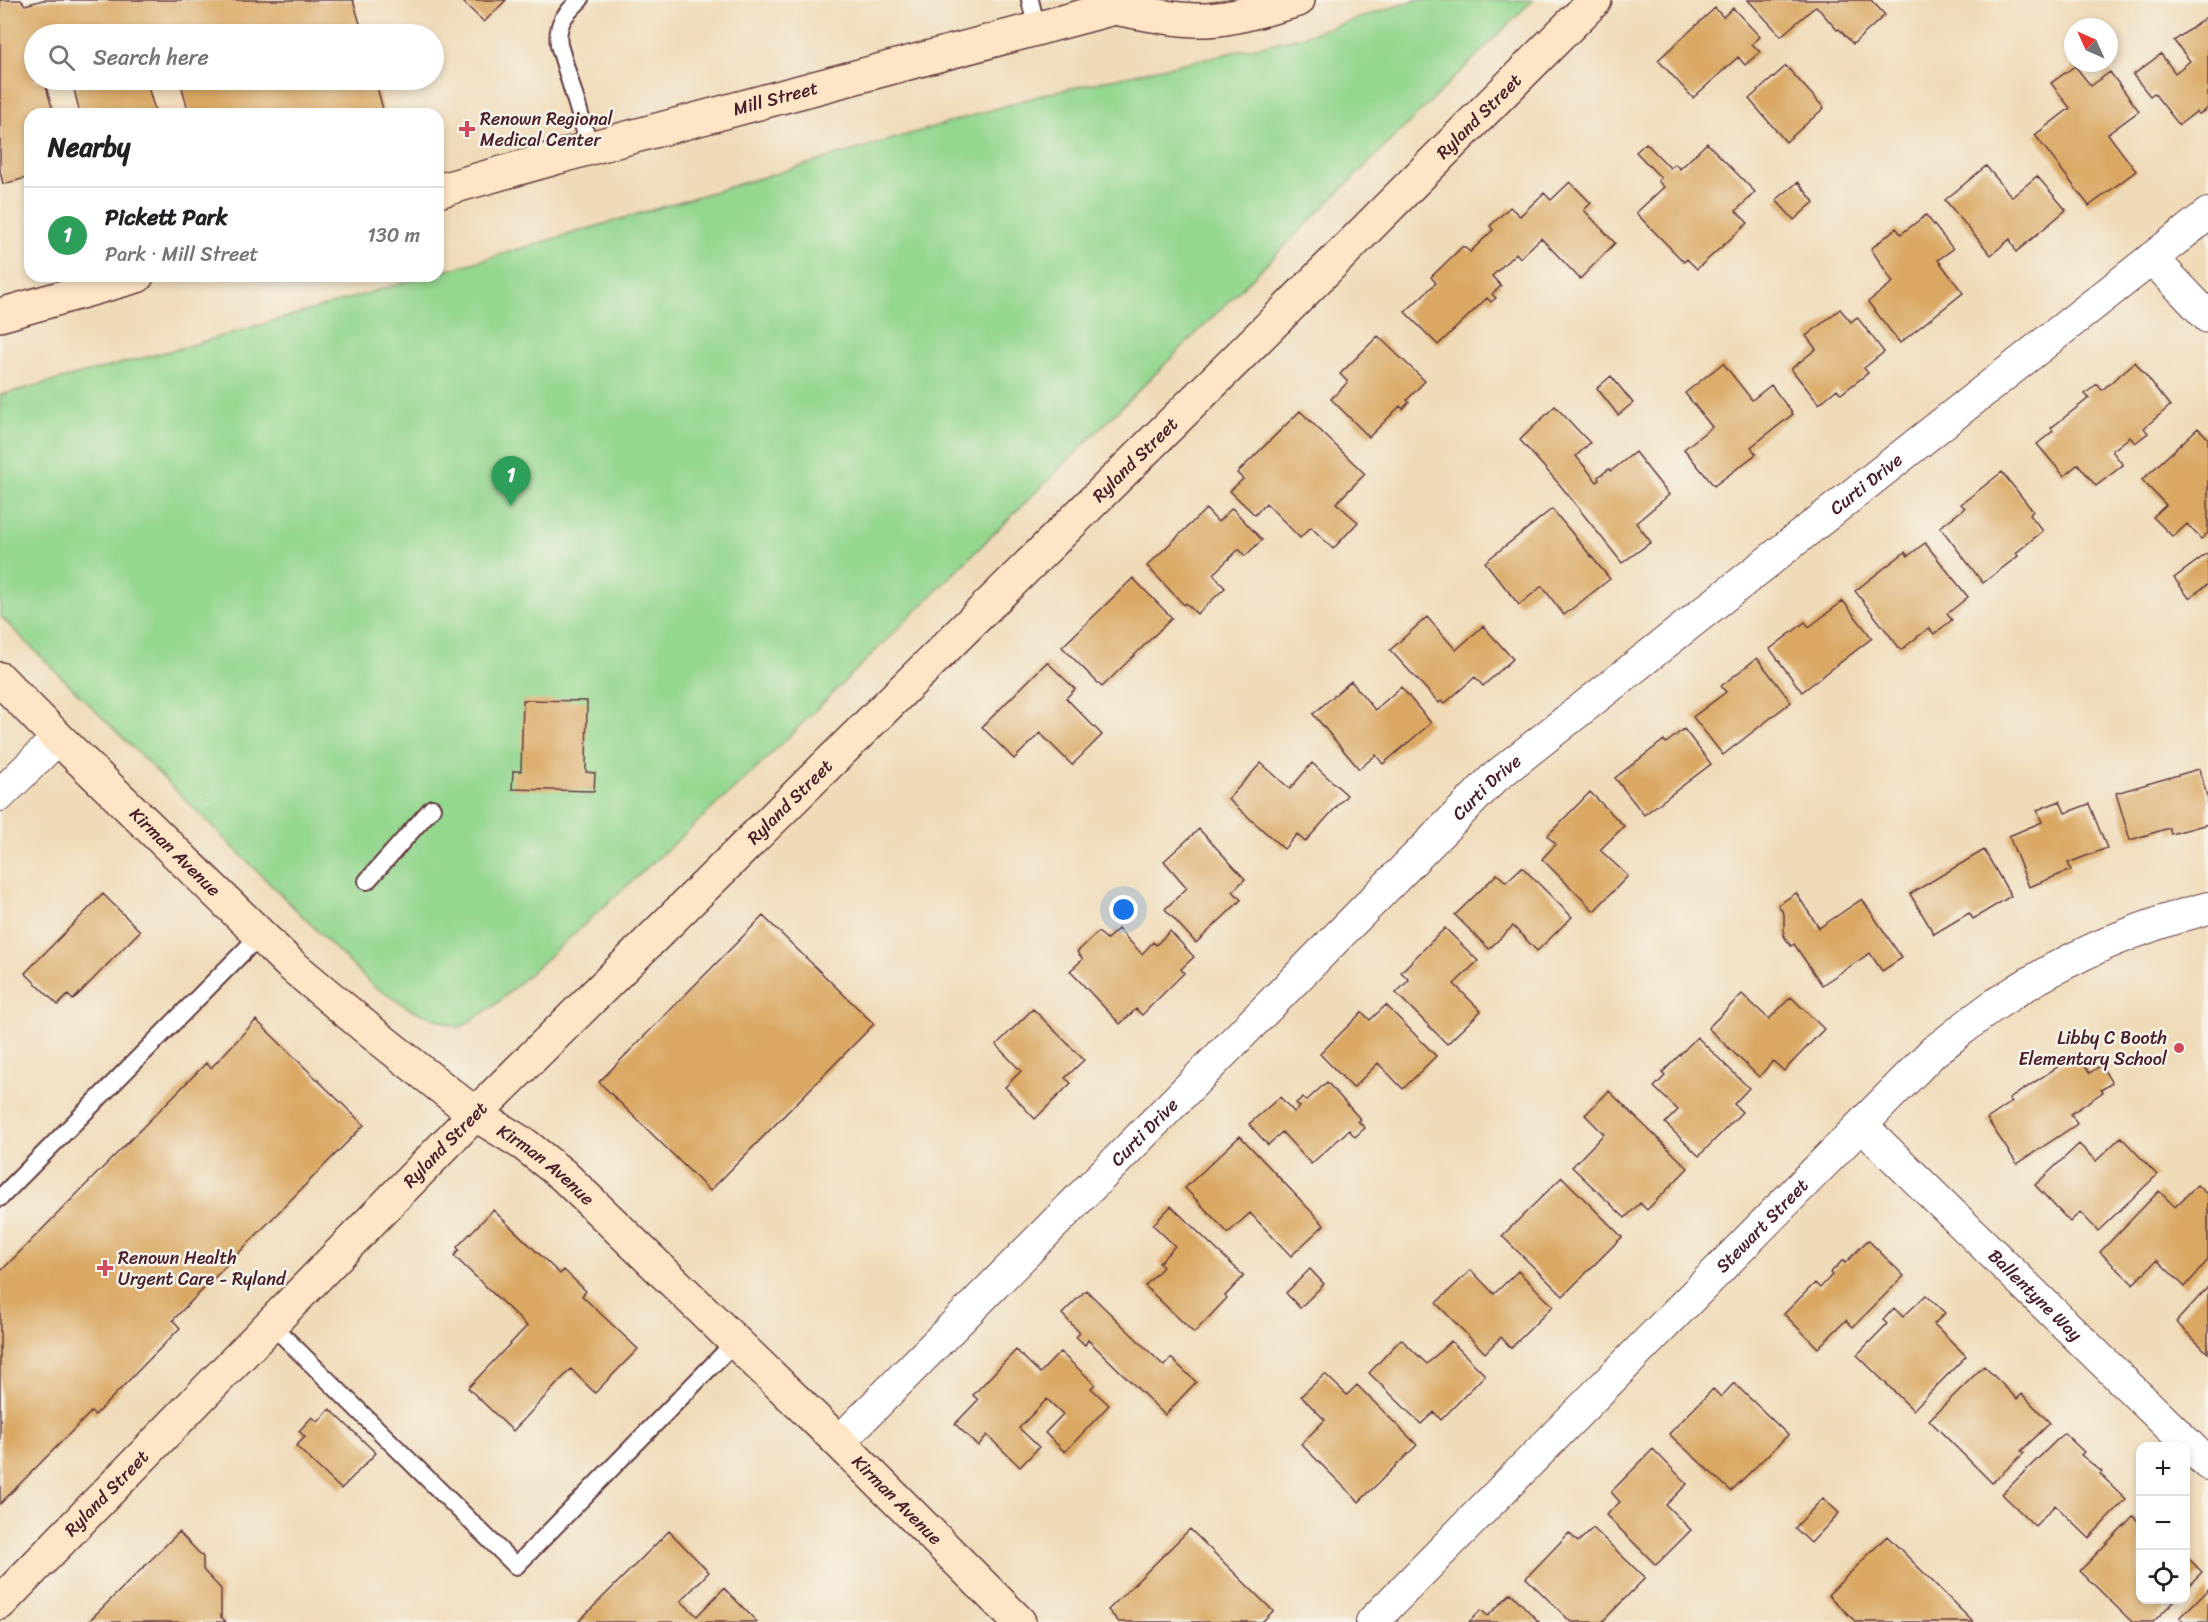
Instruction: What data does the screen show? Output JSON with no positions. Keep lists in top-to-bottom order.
{
  "streets": {
    "main road": ["Mill Street", "Ryland Street", "Kirman Avenue"],
    "street": ["Curti Drive", "Stewart Street", "Ballentyne Way"]
  },
  "crossings": [
    ["Ryland Street", "Kirman Avenue"],
    ["Curti Drive", "Kirman Avenue"],
    ["Stewart Street", "Ballentyne Way"]
  ],
  "places": {
    "health": ["Renown Regional Medical Center", "Renown Health Urgent Care - Ryland"],
    "other": ["Libby C Booth Elementary School"]
  },
  "north": "top left",
  "page": {
    "search": "Search here",
    "heading": "Nearby",
    "list": [
      {
        "mark": "1",
        "name": "Pickett Park",
        "note": "Park · Mill Street",
        "value": "130 m"
      }
    ],
    "pins": "1",
    "map_buttons": ["+", "−"]
  }
}
